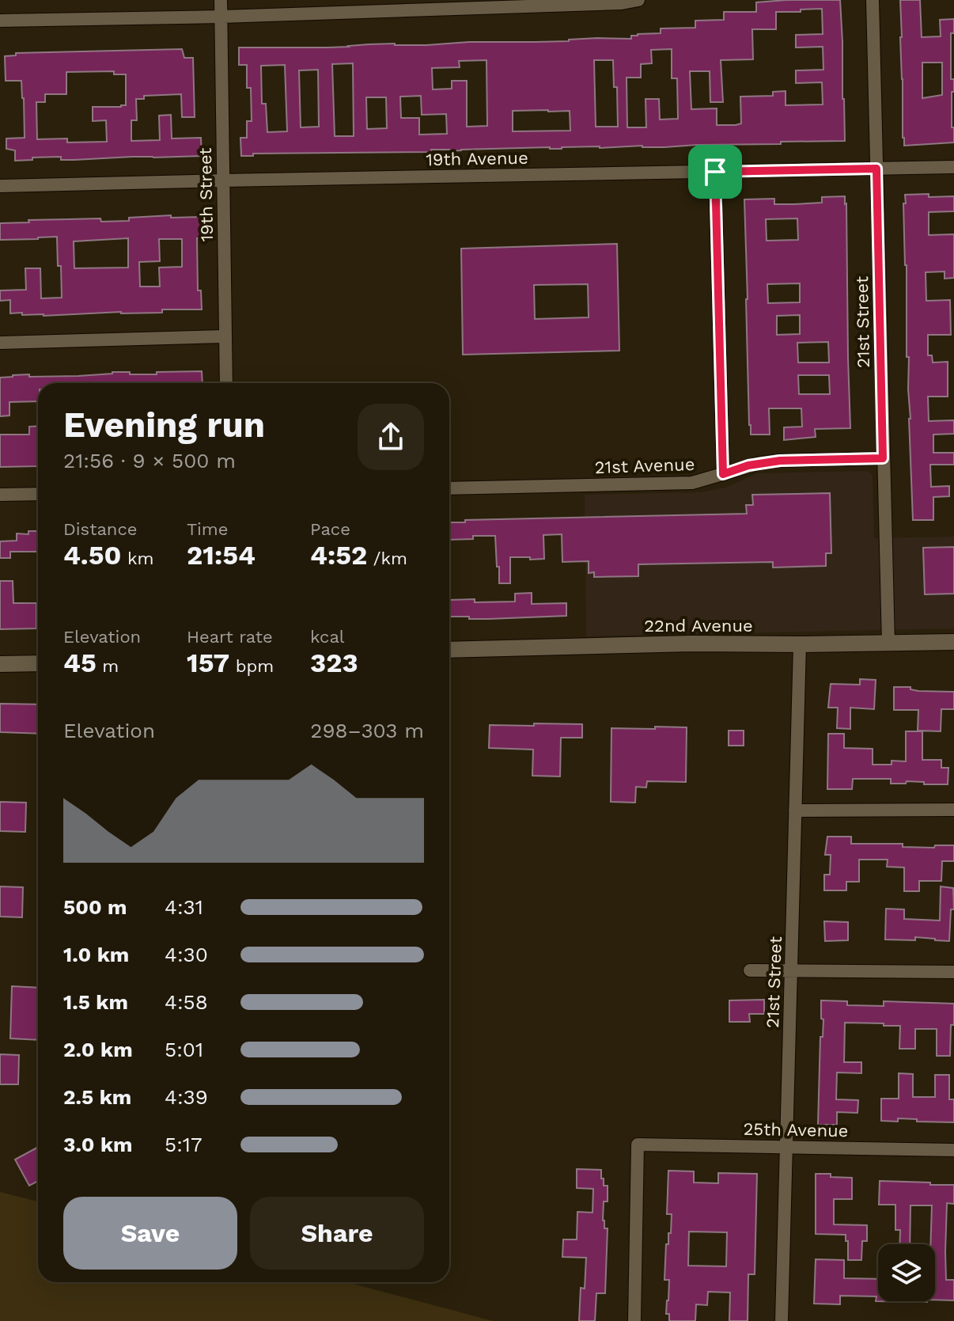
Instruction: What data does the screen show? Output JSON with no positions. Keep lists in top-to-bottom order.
{
  "streets": {
    "street": [
      "19th Avenue",
      "19th Street",
      "21st Street",
      "21st Avenue",
      "22nd Avenue",
      "25th Avenue"
    ]
  },
  "crossings": [
    ["19th Avenue", "19th Street"],
    ["19th Avenue", "21st Street"],
    ["21st Street", "21st Avenue"],
    ["21st Street", "22nd Avenue"],
    ["21st Street", "25th Avenue"]
  ],
  "page": {
    "heading": ["Evening run", "21:56 · 9 × 500 m"],
    "stats": [
      ["Distance", "4.50 km"],
      ["Time", "21:54"],
      ["Pace", "4:52 /km"],
      ["Elevation", "45 m"],
      ["Heart rate", "157 bpm"],
      ["kcal", "323"]
    ],
    "chart": ["Elevation", "298–303 m"],
    "list": [
      {
        "name": "500 m",
        "note": "4:31"
      },
      {
        "name": "1.0 km",
        "note": "4:30"
      },
      {
        "name": "1.5 km",
        "note": "4:58"
      },
      {
        "name": "2.0 km",
        "note": "5:01"
      },
      {
        "name": "2.5 km",
        "note": "4:39"
      },
      {
        "name": "3.0 km",
        "note": "5:17"
      }
    ],
    "buttons": ["Save", "Share"]
  }
}
